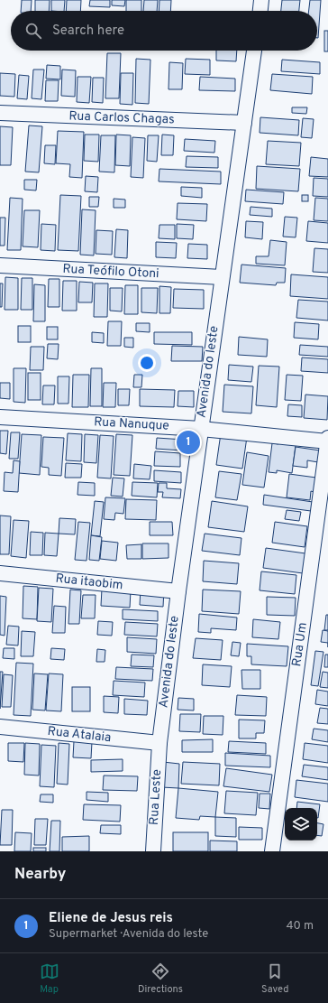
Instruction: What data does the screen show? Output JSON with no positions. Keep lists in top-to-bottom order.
{
  "streets": {
    "street": [
      "Rua Carlos Chagas",
      "Rua Teófilo Otoni",
      "Avenida do leste",
      "Rua Nanuque",
      "Rua itaobim",
      "Rua Um",
      "Rua Atalaia",
      "Rua Leste"
    ]
  },
  "crossings": [
    ["Rua Carlos Chagas", "Avenida do leste"],
    ["Rua Teófilo Otoni", "Avenida do leste"],
    ["Avenida do leste", "Rua Nanuque"],
    ["Avenida do leste", "Rua itaobim"],
    ["Avenida do leste", "Rua Atalaia"],
    ["Avenida do leste", "Rua Leste"],
    ["Rua Nanuque", "Rua Um"],
    ["Rua Atalaia", "Rua Leste"]
  ],
  "page": {
    "search": "Search here",
    "pins": "1",
    "heading": "Nearby",
    "list": [
      {
        "mark": "1",
        "name": "Eliene de Jesus reis",
        "note": "Supermarket · Avenida do leste",
        "value": "40 m"
      }
    ],
    "nav": ["Map", "Directions", "Saved"]
  }
}
